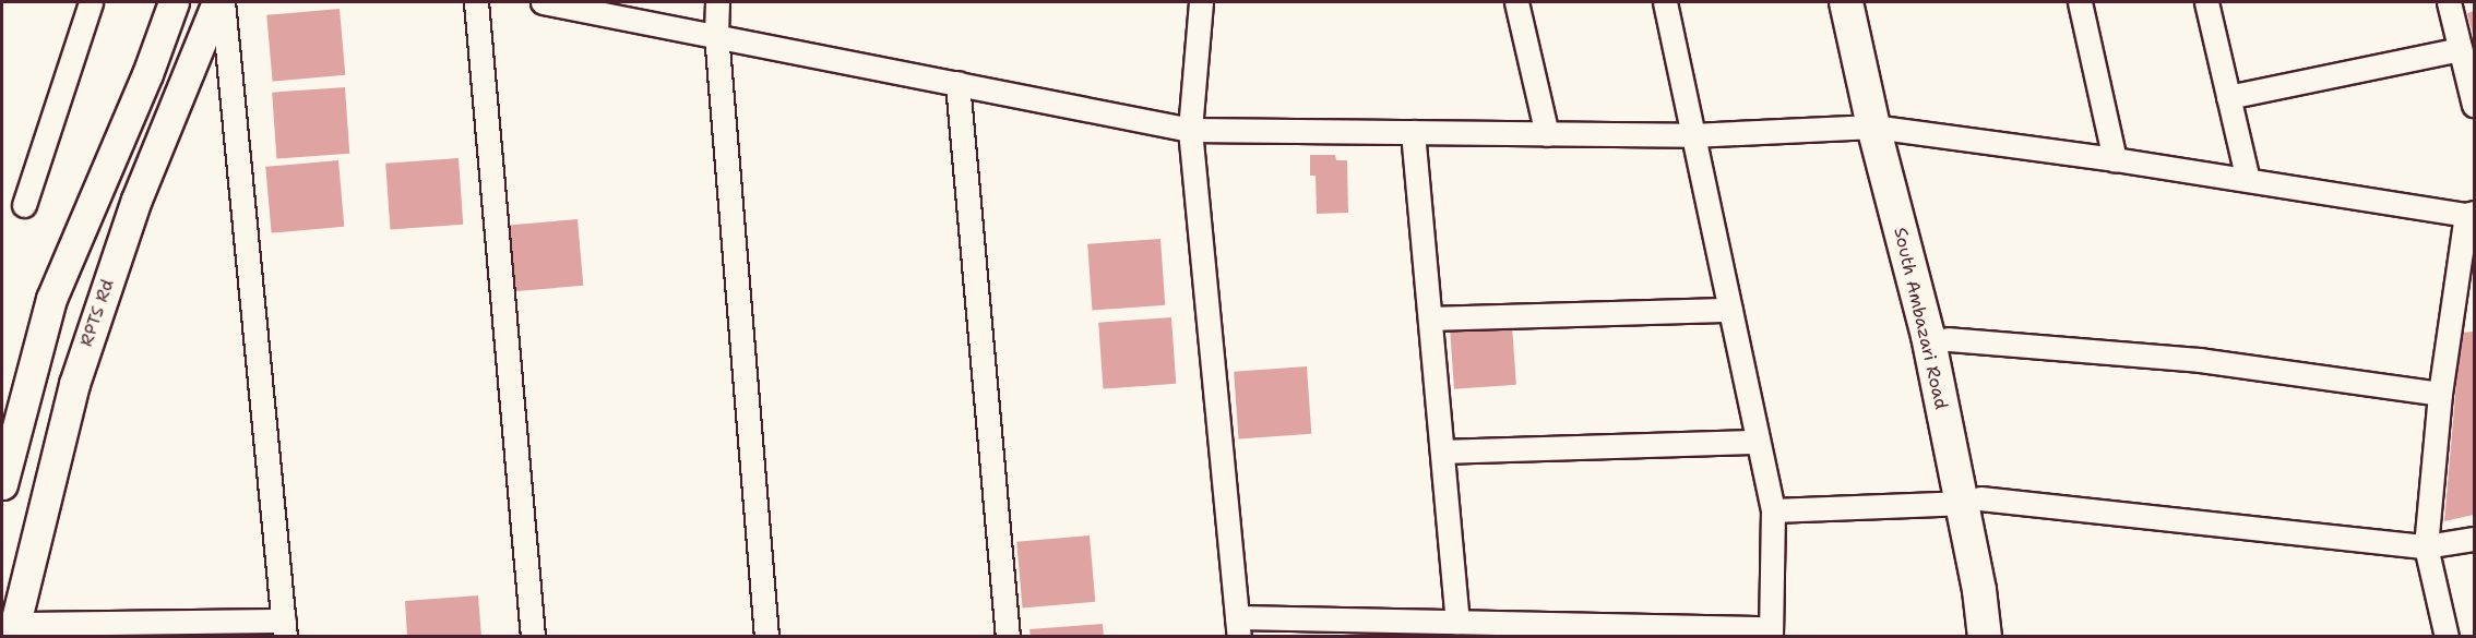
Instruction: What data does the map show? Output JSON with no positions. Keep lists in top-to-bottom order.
{
  "streets": {
    "main road": ["South Ambazari Road"],
    "street": ["RPTS Rd"]
  }
}
